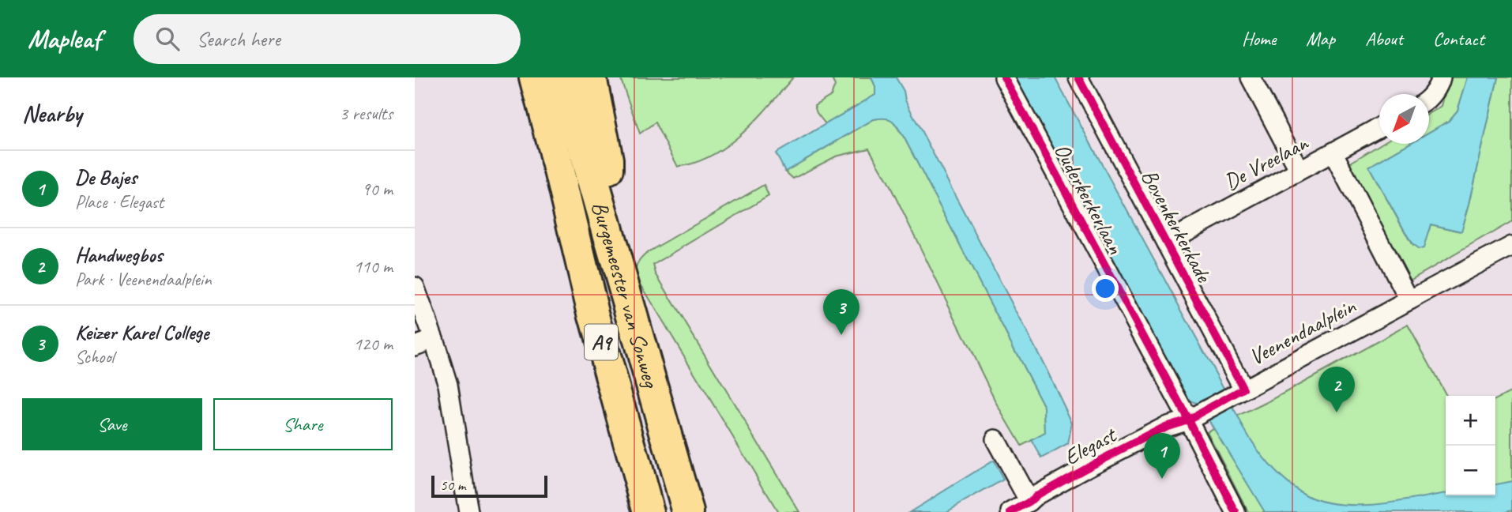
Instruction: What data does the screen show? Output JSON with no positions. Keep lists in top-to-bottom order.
{
  "streets": {
    "highway": ["Burgemeester van Sonweg", "A9"],
    "street": [
      "De Vreelaan",
      "Ouderkerkerlaan",
      "Bovenkerkerkade",
      "Veenendaalplein",
      "Elegast"
    ]
  },
  "crossings": [
    ["De Vreelaan", "Bovenkerkerkade"],
    ["Ouderkerkerlaan", "Veenendaalplein"],
    ["Ouderkerkerlaan", "Elegast"],
    ["Bovenkerkerkade", "Veenendaalplein"],
    ["Burgemeester van Sonweg", "A9"],
    ["Veenendaalplein", "Elegast"]
  ],
  "scale_bar": "50 m",
  "north": "bottom left",
  "page": {
    "header": "Mapleaf",
    "search": "Search here",
    "nav": [
      "Home",
      "Map",
      "About",
      "Contact"
    ],
    "heading": ["Nearby", "3 results"],
    "list": [
      {
        "mark": "1",
        "name": "De Bajes",
        "note": "Place · Elegast",
        "value": "90 m"
      },
      {
        "mark": "2",
        "name": "Handwegbos",
        "note": "Park · Veenendaalplein",
        "value": "110 m"
      },
      {
        "mark": "3",
        "name": "Keizer Karel College",
        "note": "School",
        "value": "120 m"
      }
    ],
    "pins": ["3", "2", "1"],
    "buttons": ["Save", "Share"],
    "map_buttons": ["+", "−"],
    "scale": "50 m"
  }
}
